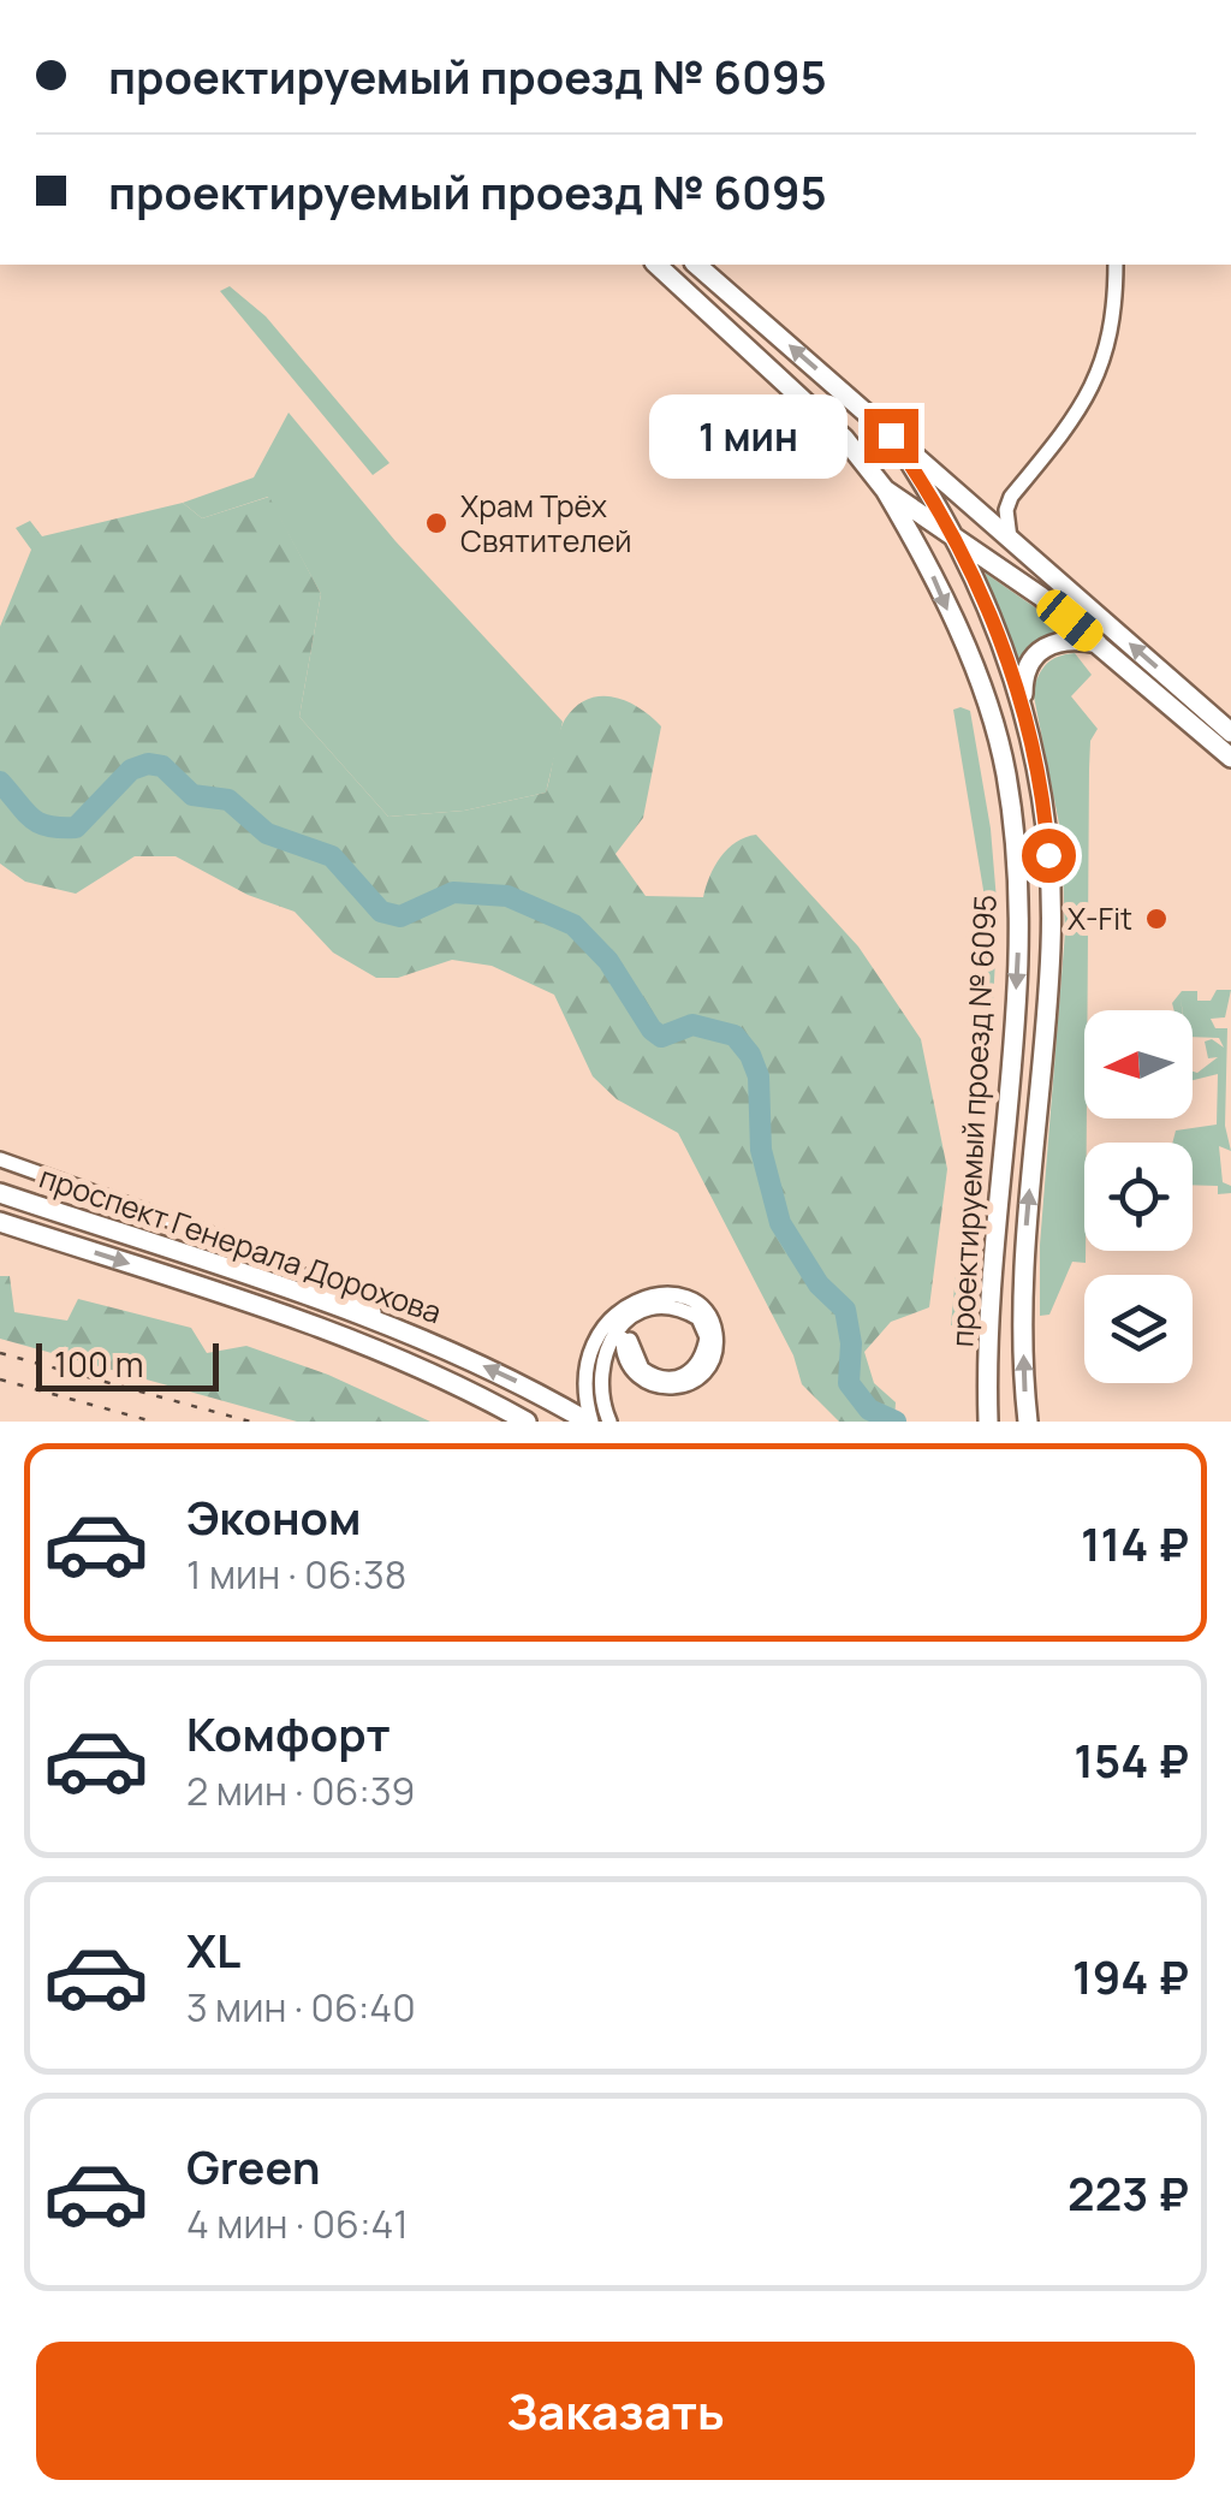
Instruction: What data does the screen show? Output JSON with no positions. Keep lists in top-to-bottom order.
{
  "streets": {
    "main road": ["проектируемый проезд № 6095", "проспект Генерала Дорохова"]
  },
  "places": ["Храм Трёх Святителей", "X-Fit"],
  "scale_bar": "100 m",
  "north": "left",
  "page": {
    "banner": ["проектируемый проезд № 6095", "проектируемый проезд № 6095"],
    "bubble": "1 мин",
    "scale": "100 m",
    "list": [
      {
        "name": "Эконом",
        "note": "1 мин · 06:38",
        "value": "114 ₽"
      },
      {
        "name": "Комфорт",
        "note": "2 мин · 06:39",
        "value": "154 ₽"
      },
      {
        "name": "XL",
        "note": "3 мин · 06:40",
        "value": "194 ₽"
      },
      {
        "name": "Green",
        "note": "4 мин · 06:41",
        "value": "223 ₽"
      }
    ],
    "buttons": "Заказать"
  }
}
